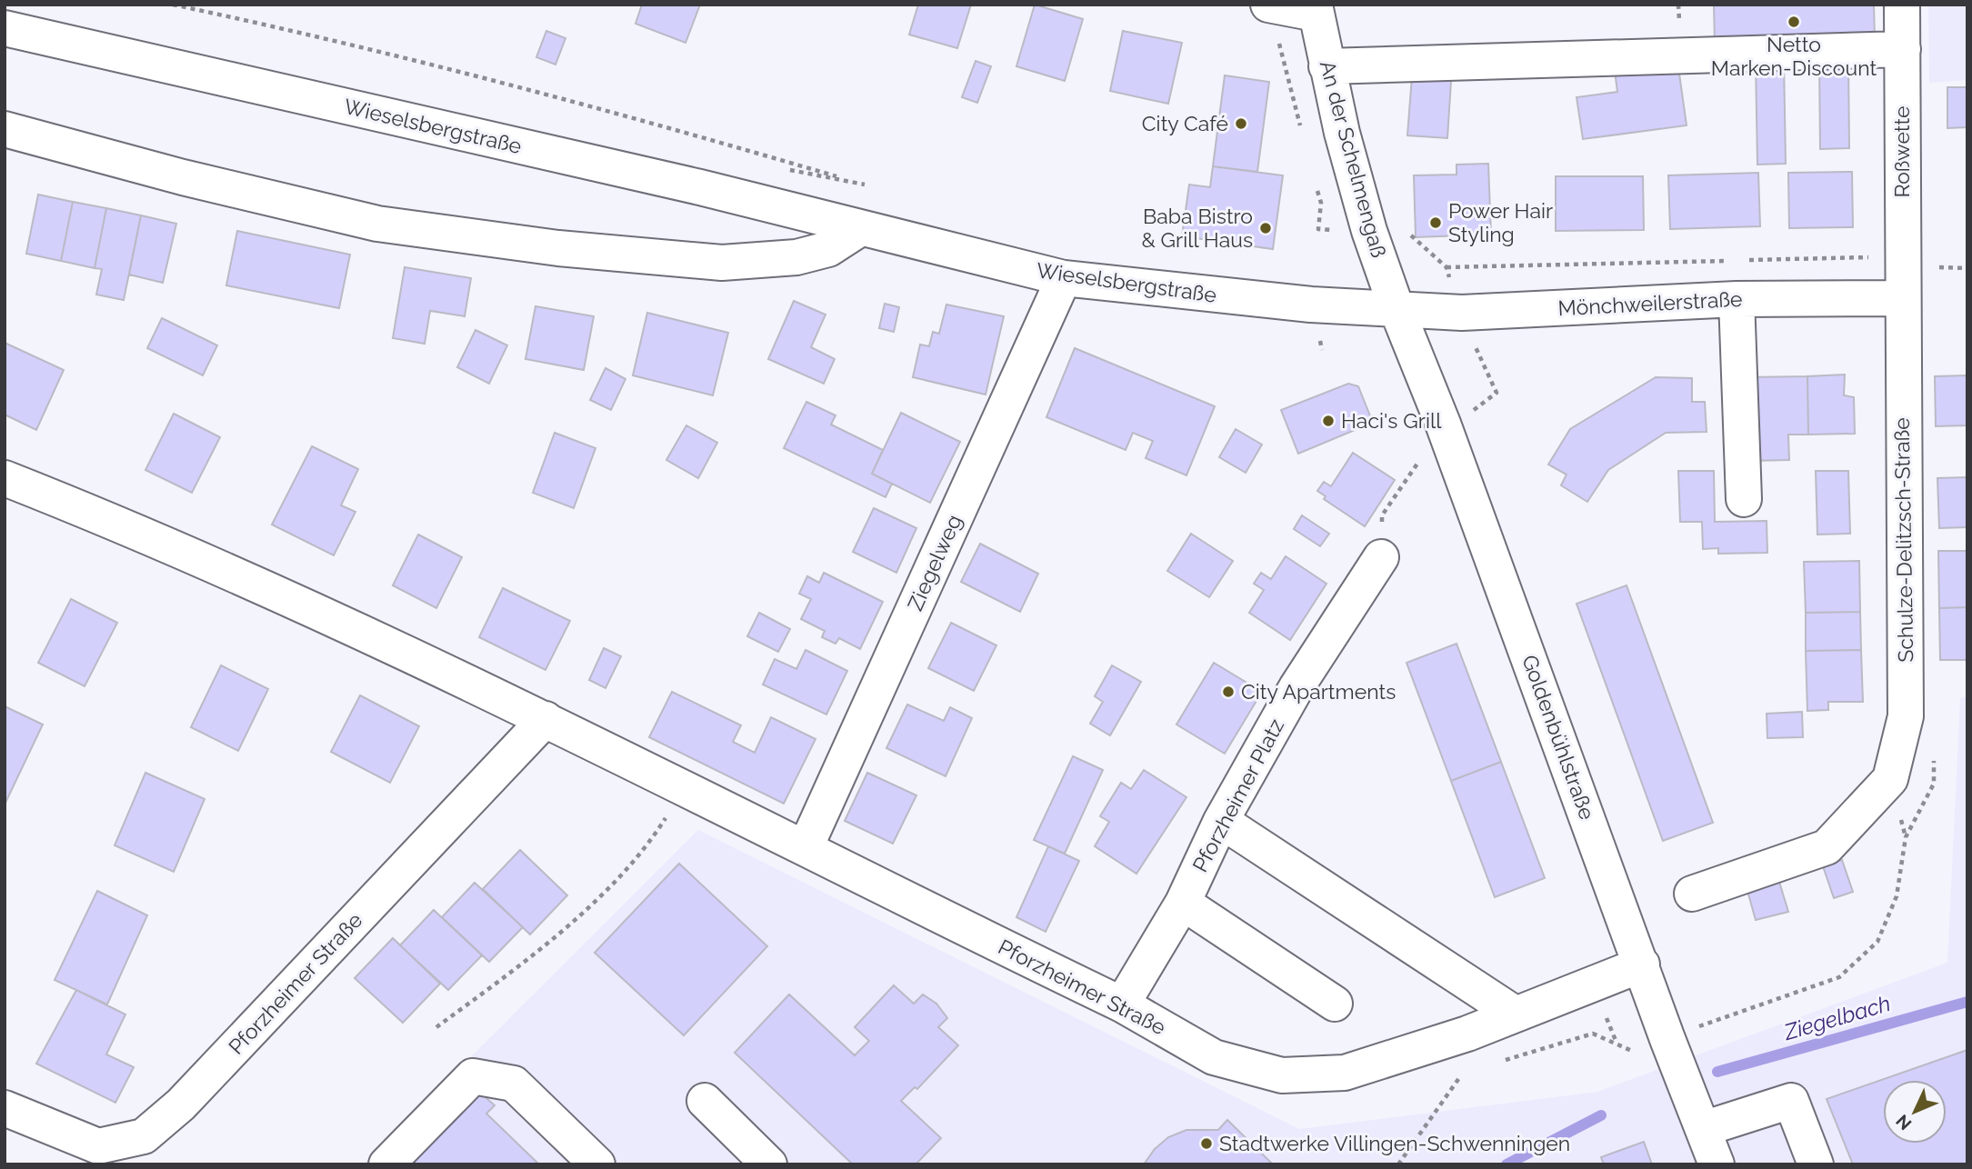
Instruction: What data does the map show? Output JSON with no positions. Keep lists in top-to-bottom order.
{
  "streets": {
    "street": [
      "Wieselsbergstraße",
      "Roßwette",
      "An der Schelmengaß",
      "Mönchweilerstraße",
      "Schulze-Delitzsch-Straße",
      "Ziegelweg",
      "Goldenbühlstraße",
      "Pforzheimer Platz",
      "Pforzheimer Straße"
    ]
  },
  "crossings": [
    ["Wieselsbergstraße", "An der Schelmengaß"],
    ["Wieselsbergstraße", "Mönchweilerstraße"],
    ["Wieselsbergstraße", "Ziegelweg"],
    ["Wieselsbergstraße", "Goldenbühlstraße"],
    ["Roßwette", "Mönchweilerstraße"],
    ["Roßwette", "Schulze-Delitzsch-Straße"],
    ["An der Schelmengaß", "Mönchweilerstraße"],
    ["An der Schelmengaß", "Goldenbühlstraße"],
    ["Mönchweilerstraße", "Schulze-Delitzsch-Straße"],
    ["Mönchweilerstraße", "Goldenbühlstraße"],
    ["Ziegelweg", "Pforzheimer Straße"],
    ["Goldenbühlstraße", "Pforzheimer Straße"],
    ["Pforzheimer Platz", "Pforzheimer Straße"]
  ],
  "water": ["Ziegelbach"],
  "places": [
    "Netto Marken-Discount",
    "City Café",
    "Power Hair Styling",
    "Baba Bistro & Grill Haus",
    "Haci's Grill",
    "City Apartments",
    "Stadtwerke Villingen-Schwenningen"
  ],
  "north": "bottom left"
}
